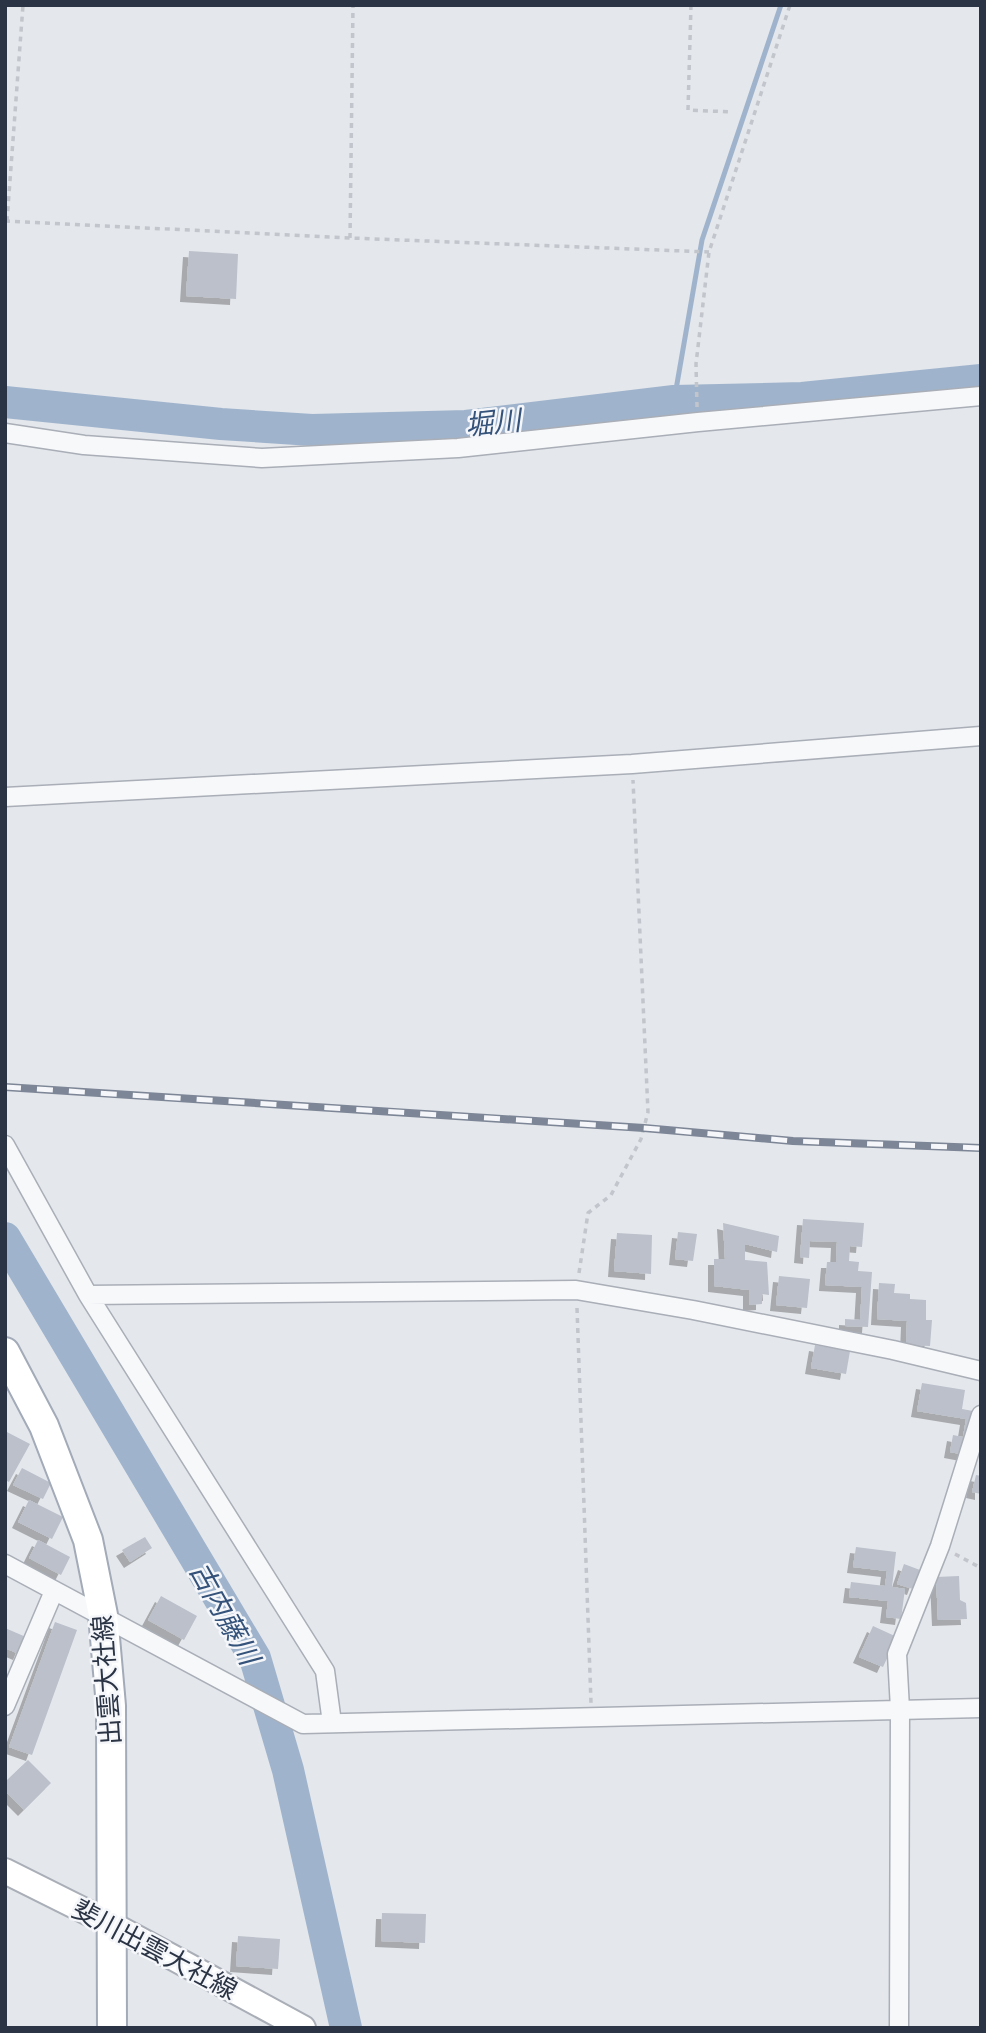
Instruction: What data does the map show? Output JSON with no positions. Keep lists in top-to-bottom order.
{
  "streets": {
    "main road": ["出雲大社線", "斐川出雲大社線"]
  },
  "crossings": [
    ["出雲大社線", "斐川出雲大社線"]
  ],
  "water": ["堀川", "古内藤川"]
}
